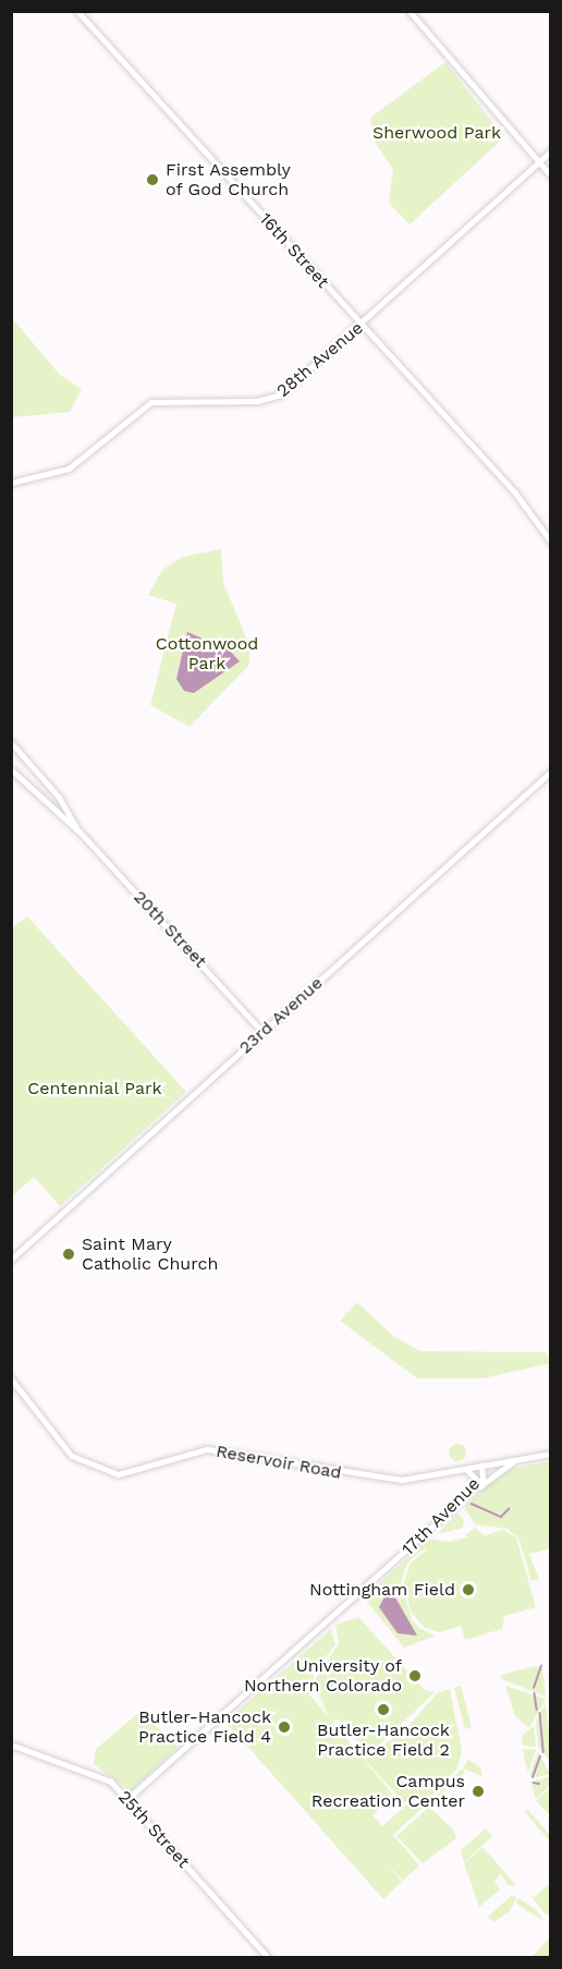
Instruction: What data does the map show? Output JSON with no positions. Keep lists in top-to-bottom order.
{
  "streets": {
    "street": [
      "16th Street",
      "28th Avenue",
      "20th Street",
      "23rd Avenue",
      "Reservoir Road",
      "17th Avenue",
      "25th Street"
    ]
  },
  "crossings": [
    ["16th Street", "28th Avenue"],
    ["20th Street", "23rd Avenue"],
    ["Reservoir Road", "17th Avenue"],
    ["17th Avenue", "25th Street"]
  ],
  "parks": ["Sherwood Park", "Cottonwood Park", "Centennial Park"],
  "places": [
    "First Assembly of God Church",
    "Saint Mary Catholic Church",
    "Nottingham Field",
    "University of Northern Colorado",
    "Butler-Hancock Practice Field 2",
    "Butler-Hancock Practice Field 4",
    "Campus Recreation Center"
  ]
}
